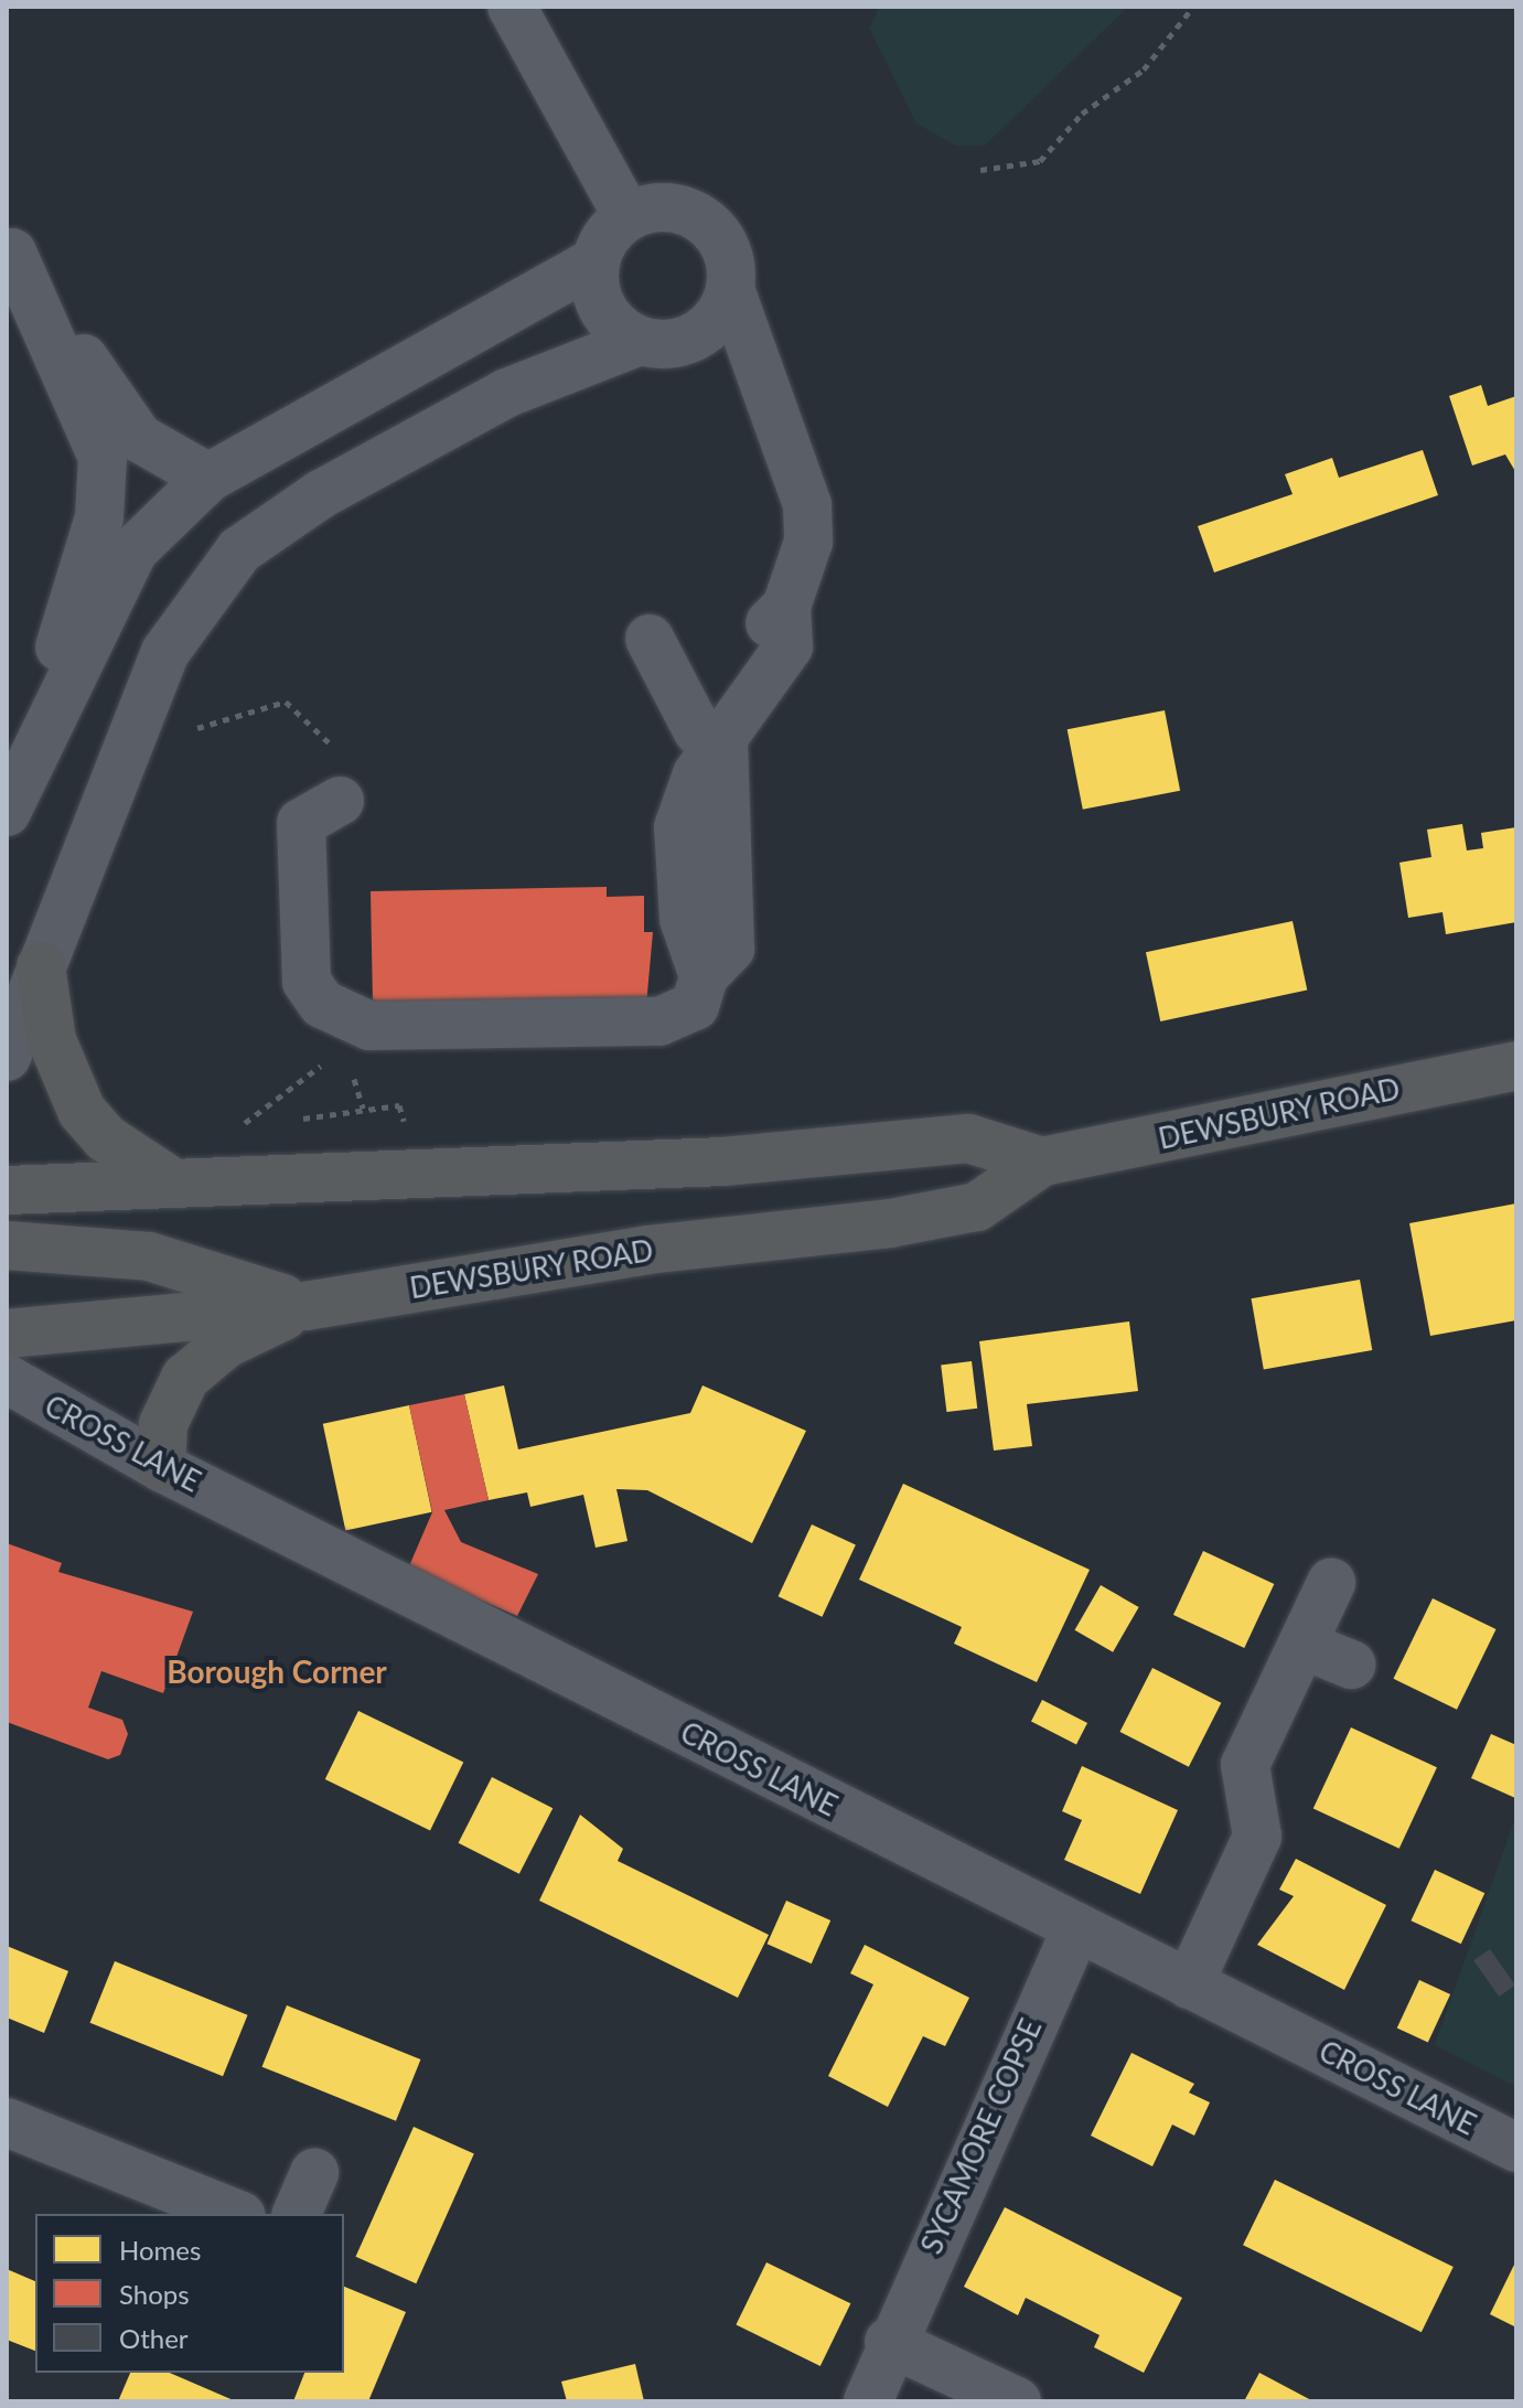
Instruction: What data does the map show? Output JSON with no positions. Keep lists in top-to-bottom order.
{
  "streets": {
    "highway": ["DEWSBURY ROAD"],
    "street": ["CROSS LANE", "SYCAMORE COPSE"]
  },
  "crossings": [
    ["CROSS LANE", "SYCAMORE COPSE"]
  ],
  "districts": ["Borough Corner"],
  "legend": ["Homes", "Shops", "Other"]
}
